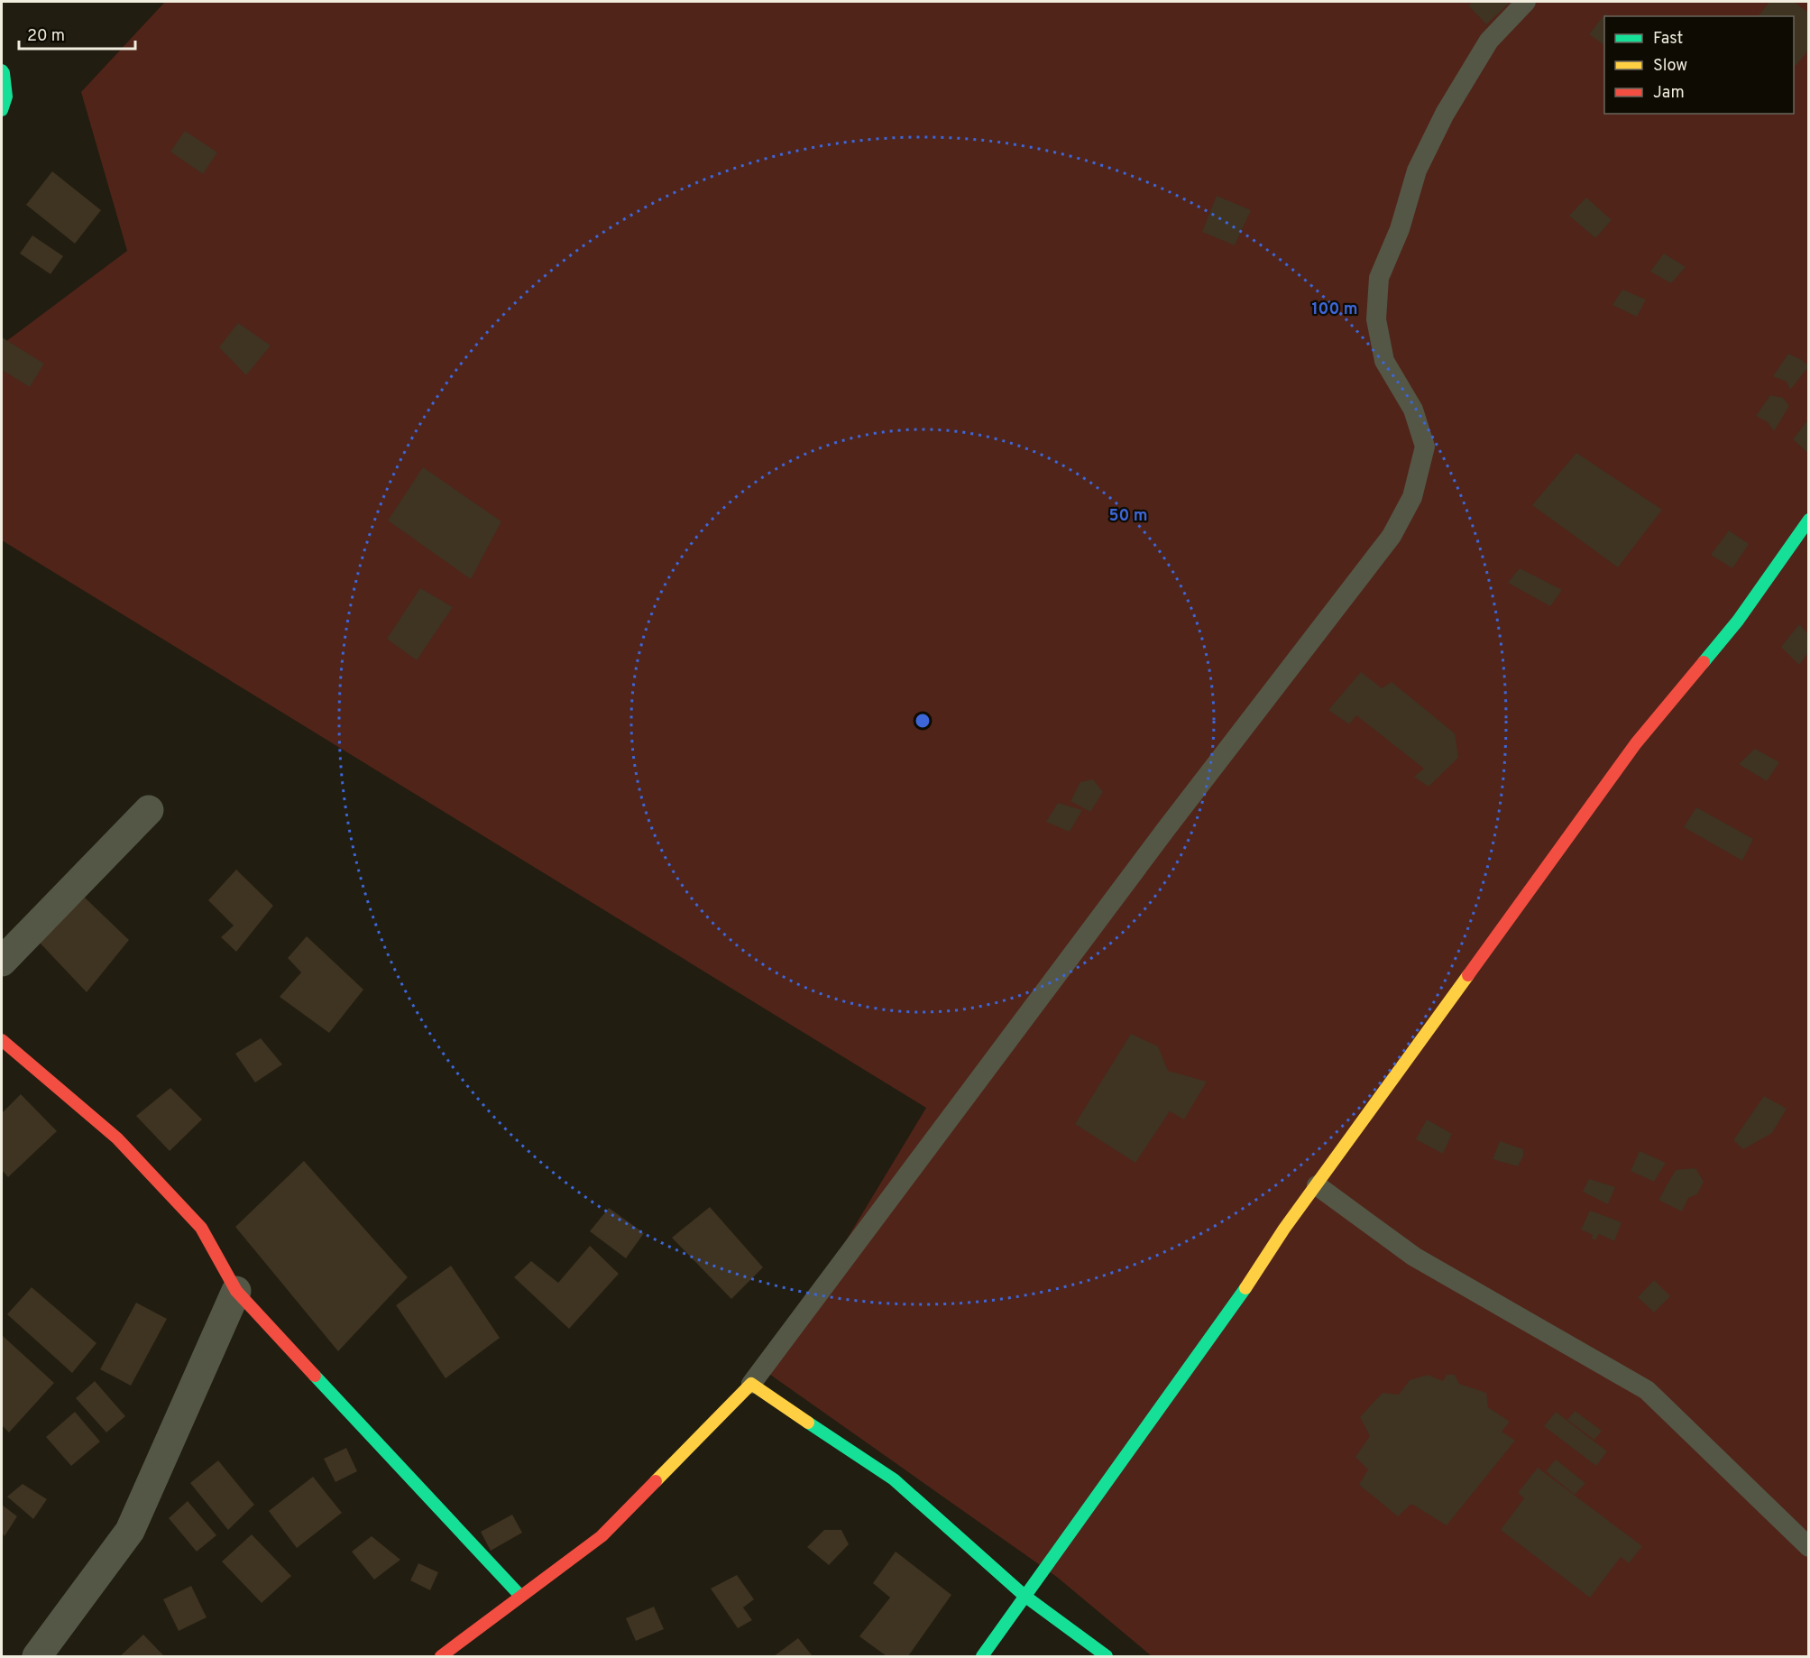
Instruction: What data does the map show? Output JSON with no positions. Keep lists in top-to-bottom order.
{
  "legend": ["Fast", "Slow", "Jam"],
  "scale_bar": "20 m",
  "rings": ["100 m", "50 m"]
}
